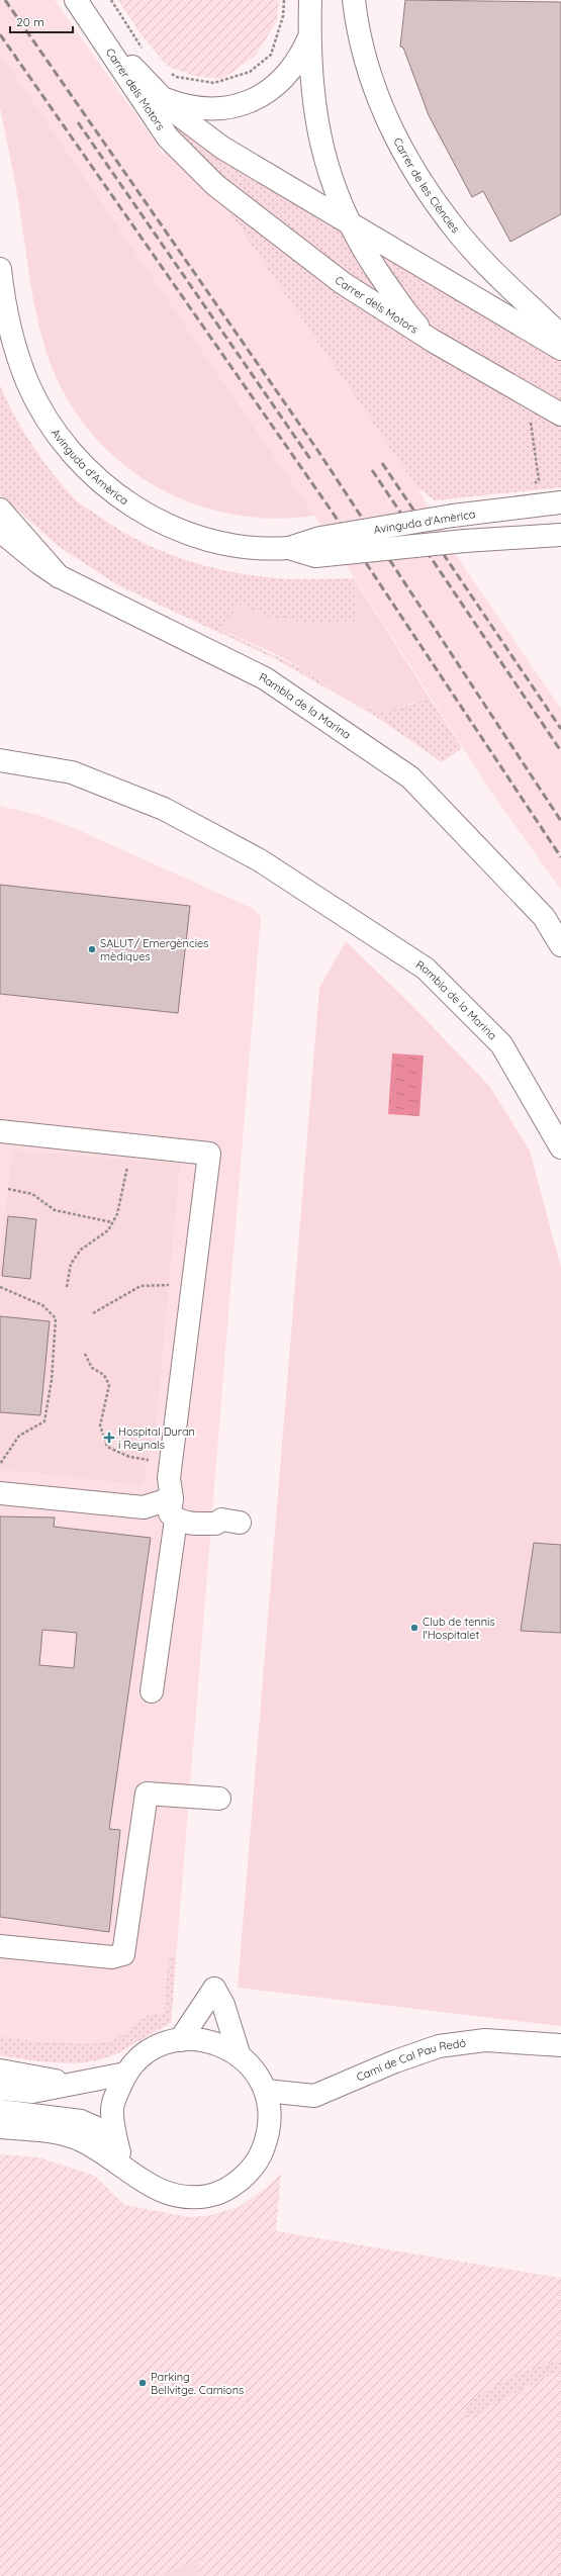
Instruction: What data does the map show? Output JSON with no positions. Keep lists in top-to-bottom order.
{
  "streets": {
    "main road": [
      "Carrer dels Motors",
      "Carrer de les Ciències",
      "Avinguda d'Amèrica",
      "Rambla de la Marina",
      "Camí de Cal Pau Redó"
    ]
  },
  "places": {
    "other": ["SALUT/ Emergències mèdiques", "Club de tennis l'Hospitalet", "Parking Bellvitge. Camions"],
    "health": ["Hospital Duran i Reynals"]
  },
  "scale_bar": "20 m"
}
